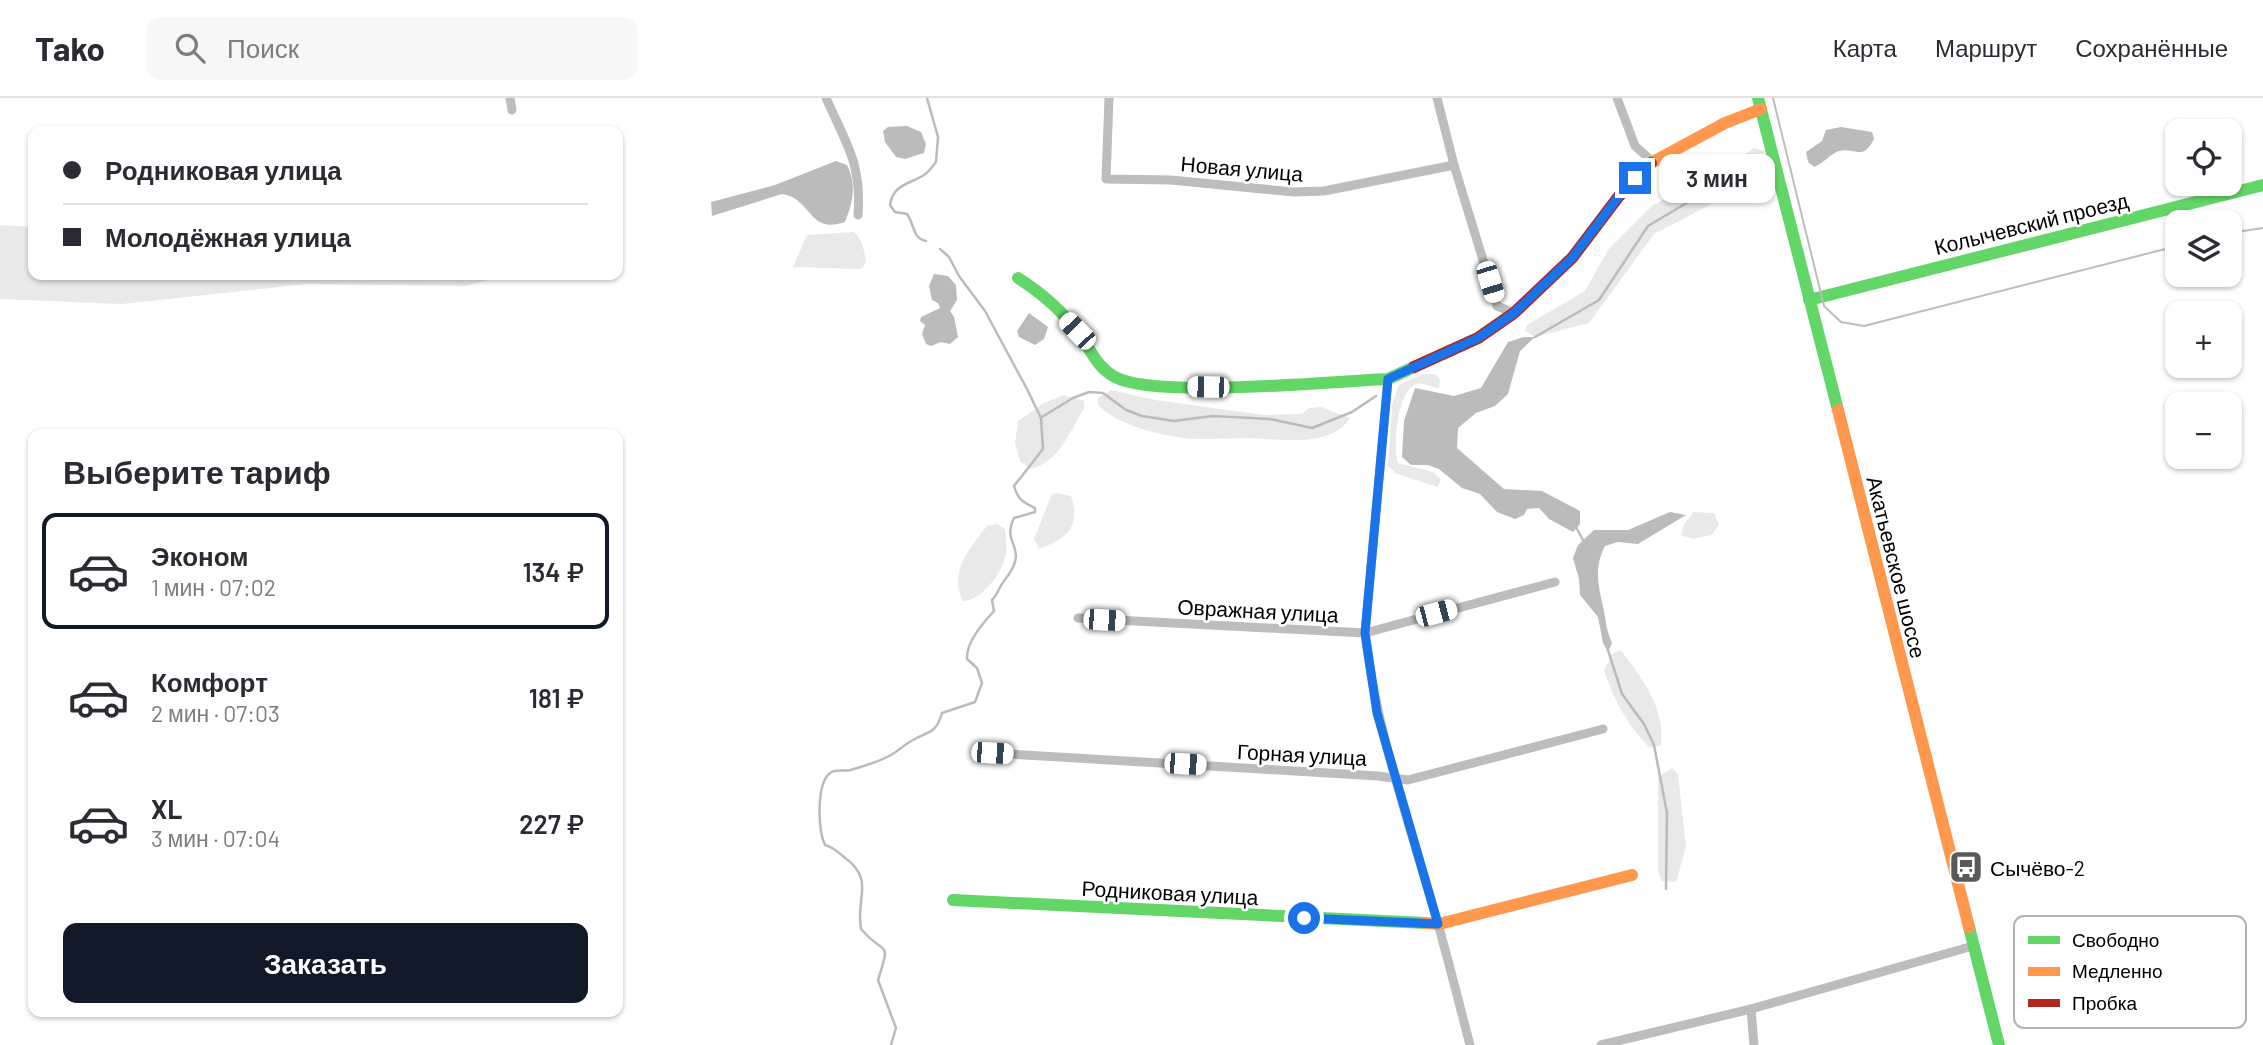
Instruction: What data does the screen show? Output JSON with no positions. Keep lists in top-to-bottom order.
{
  "streets": {
    "street": [
      "Новая улица",
      "Колычевский проезд",
      "Акатьевское шоссе",
      "Овражная улица",
      "Горная улица",
      "Родниковая улица"
    ]
  },
  "crossings": [
    ["Колычевский проезд", "Акатьевское шоссе"]
  ],
  "places": {
    "bus stop": ["Сычёво-2"]
  },
  "legend": ["Свободно", "Медленно", "Пробка"],
  "page": {
    "header": "Tako",
    "search": "Поиск",
    "nav": ["Карта", "Маршрут", "Сохранённые"],
    "map_buttons": ["+", "−"],
    "banner": ["Родниковая улица", "Молодёжная улица"],
    "bubble": "3 мин",
    "heading": "Выберите тариф",
    "list": [
      {
        "name": "Эконом",
        "note": "1 мин · 07:02",
        "value": "134 ₽"
      },
      {
        "name": "Комфорт",
        "note": "2 мин · 07:03",
        "value": "181 ₽"
      },
      {
        "name": "XL",
        "note": "3 мин · 07:04",
        "value": "227 ₽"
      }
    ],
    "buttons": "Заказать"
  }
}
